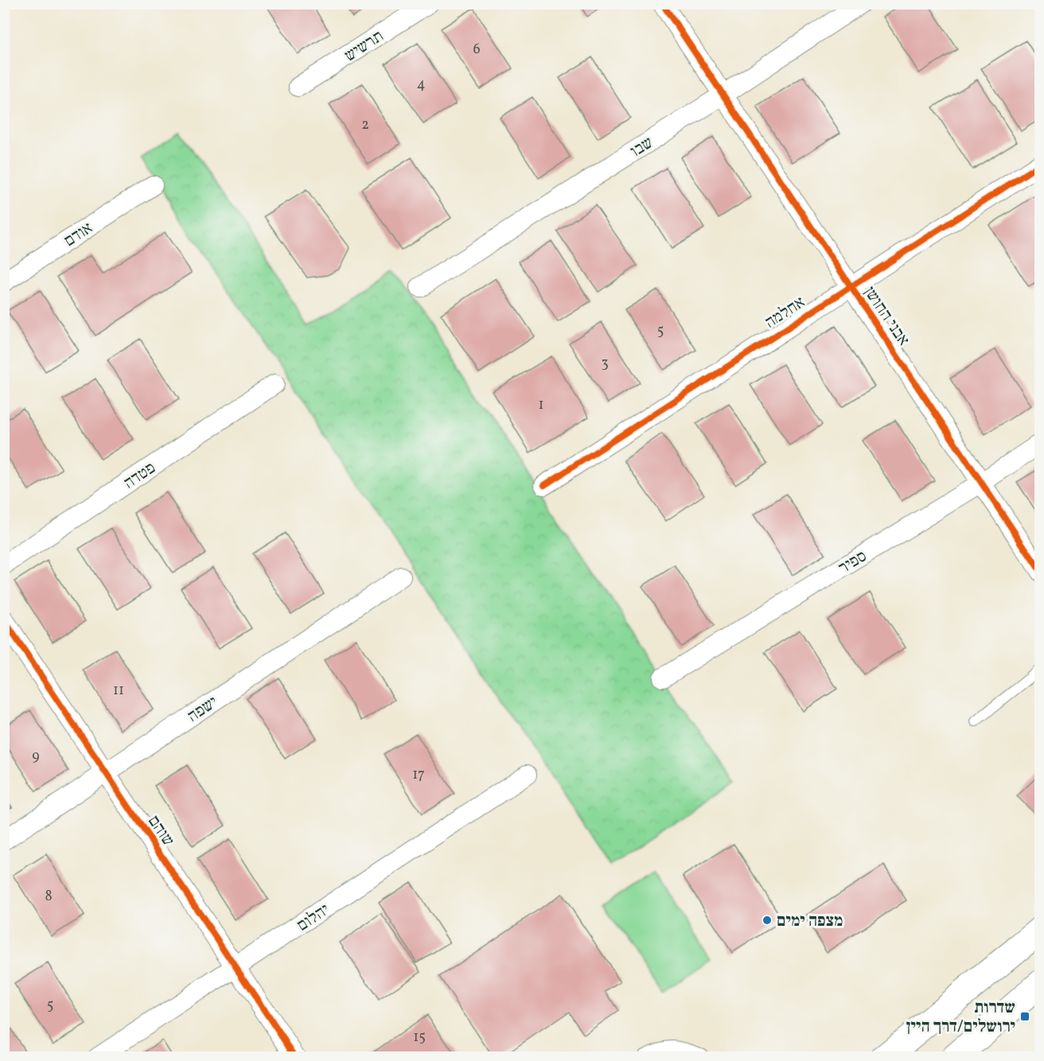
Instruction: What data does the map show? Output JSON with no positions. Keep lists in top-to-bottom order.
{
  "streets": {
    "street": [
      "תרשיש",
      "שבו",
      "אודם",
      "אחלמה",
      "אבני החושן",
      "פטדה",
      "ספיר",
      "ישפה",
      "שוהם",
      "יהלום"
    ]
  },
  "crossings": [
    ["שבו", "אבני החושן"],
    ["אחלמה", "אבני החושן"],
    ["אבני החושן", "ספיר"],
    ["ישפה", "שוהם"],
    ["שוהם", "יהלום"]
  ],
  "places": {
    "other": ["מצפה ימים"],
    "transit": ["שדרות ירושלים/דרך היין"]
  },
  "house_numbers": [
    "6",
    "4",
    "2",
    "5",
    "3",
    "1",
    "11",
    "9",
    "17",
    "8",
    "5",
    "15"
  ]
}
